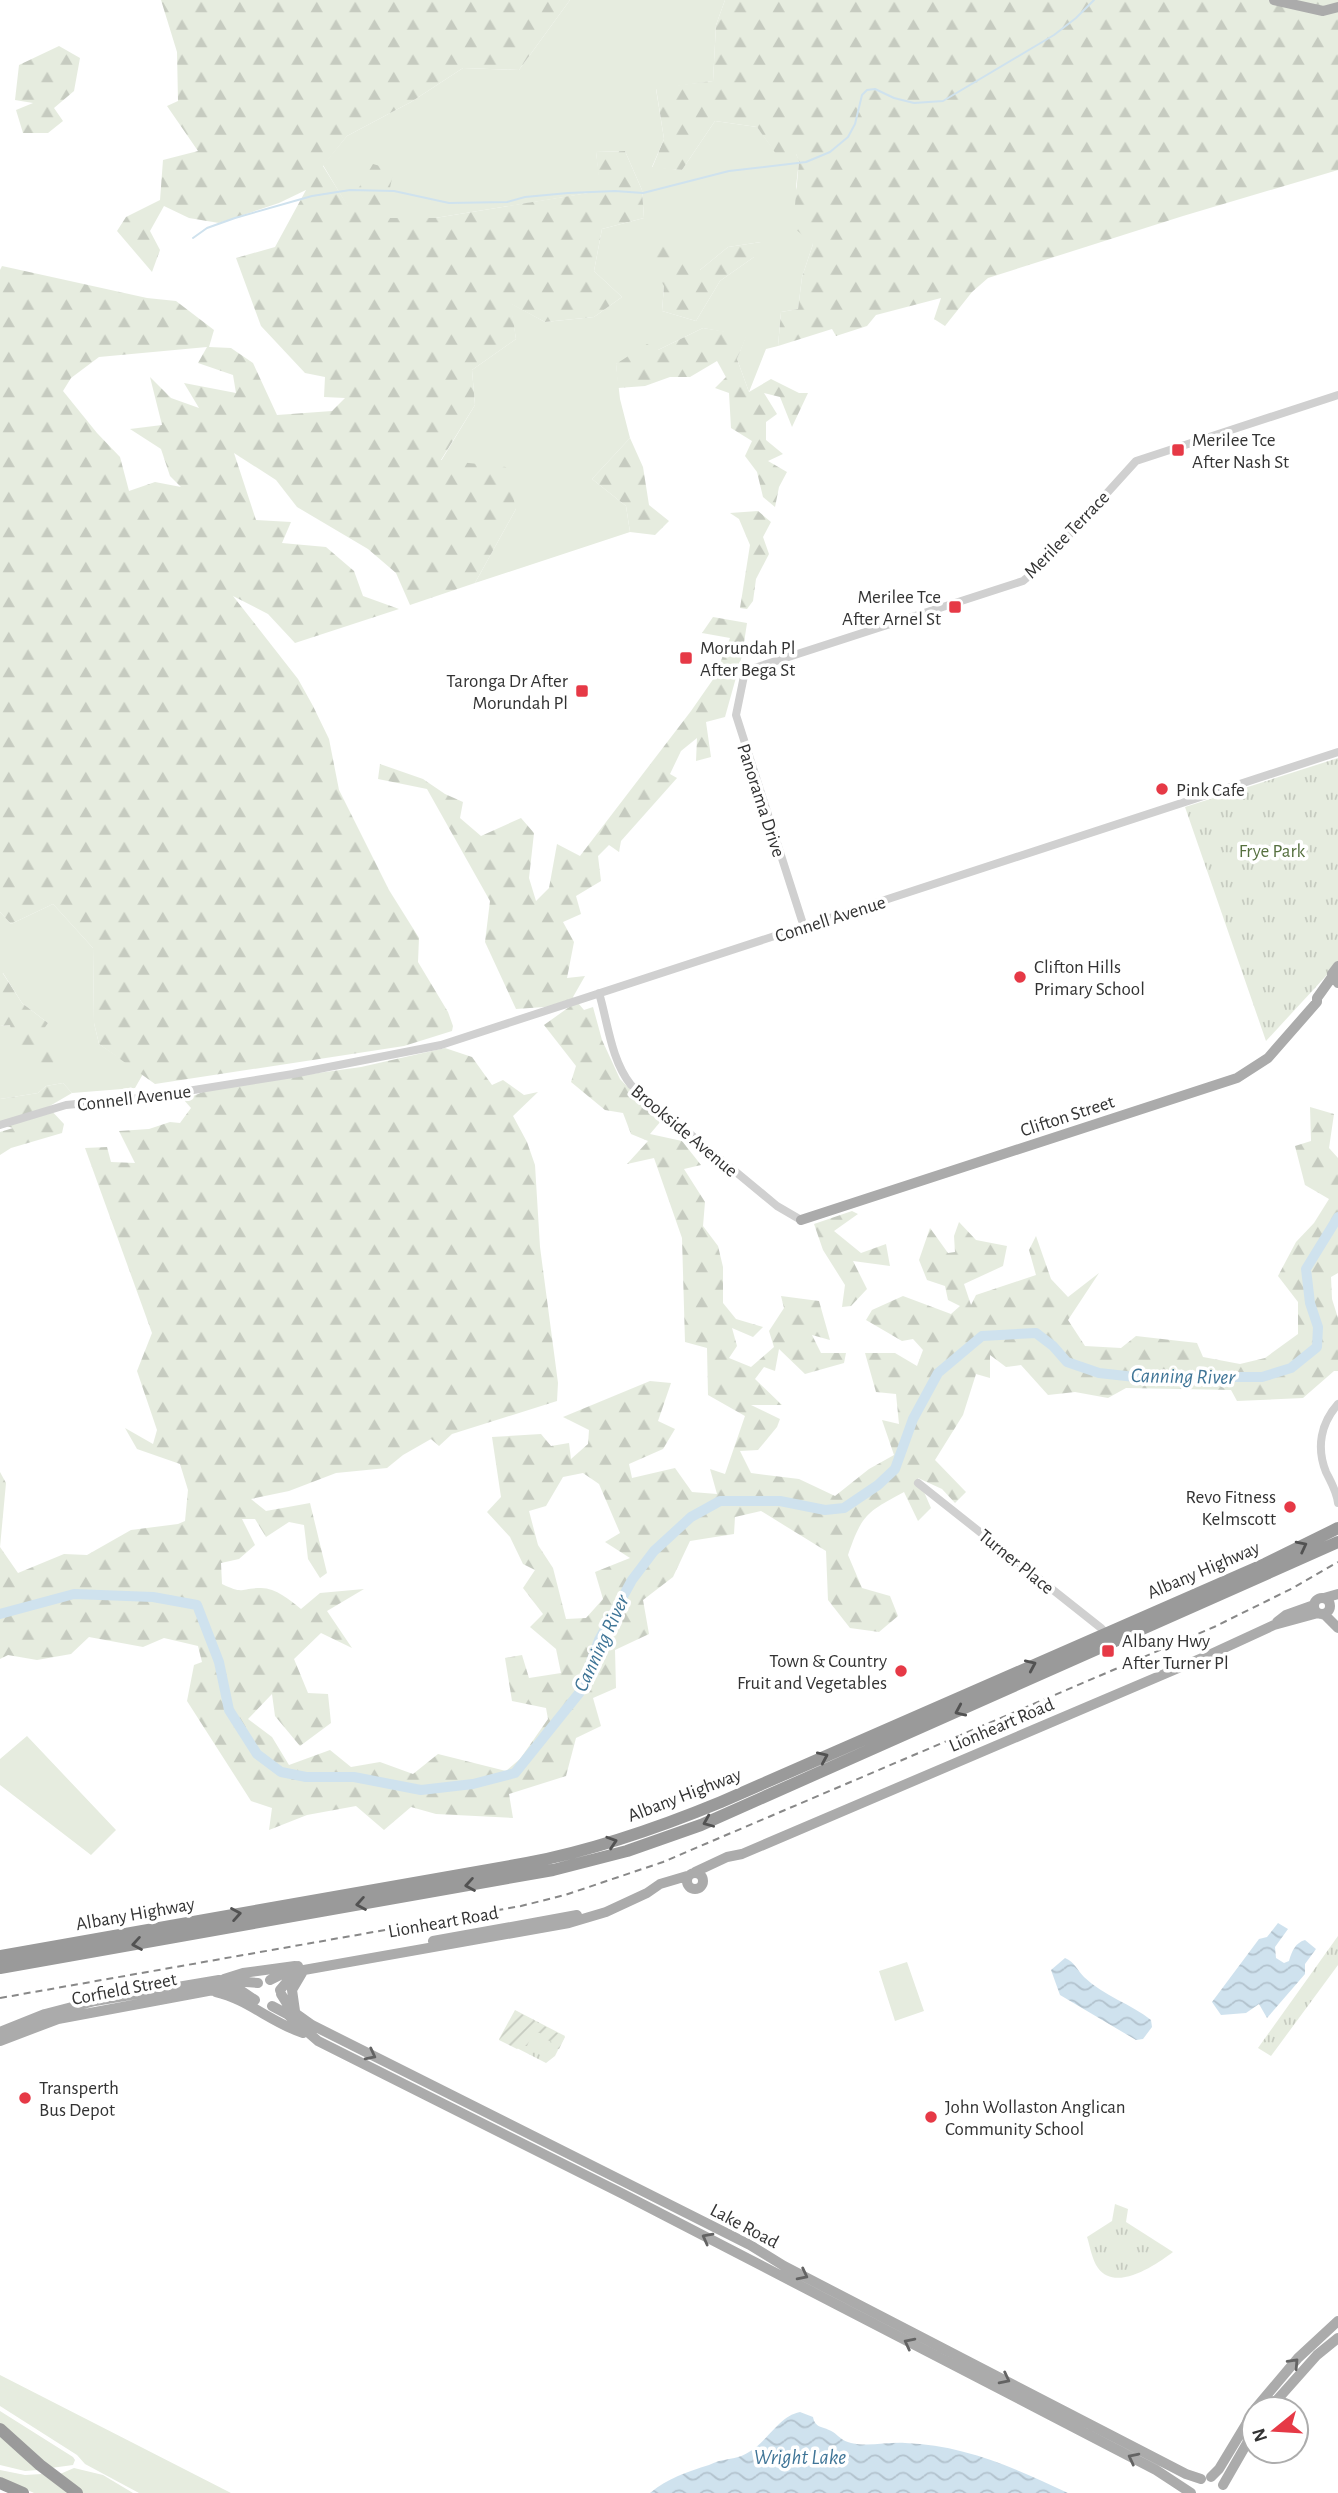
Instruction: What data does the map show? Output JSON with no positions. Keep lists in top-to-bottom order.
{
  "streets": {
    "highway": ["Albany Highway"],
    "main road": [
      "Clifton Street",
      "Lionheart Road",
      "Corfield Street",
      "Lake Road"
    ],
    "street": [
      "Merilee Terrace",
      "Panorama Drive",
      "Connell Avenue",
      "Brookside Avenue",
      "Turner Place"
    ]
  },
  "crossings": [
    ["Merilee Terrace", "Panorama Drive"],
    ["Panorama Drive", "Connell Avenue"],
    ["Connell Avenue", "Brookside Avenue"],
    ["Clifton Street", "Brookside Avenue"],
    ["Turner Place", "Albany Highway"],
    ["Lionheart Road", "Corfield Street"],
    ["Lionheart Road", "Lake Road"],
    ["Corfield Street", "Lake Road"]
  ],
  "water": ["Canning River", "Wright Lake"],
  "parks": ["Frye Park"],
  "places": {
    "transit": [
      "Merilee Tce After Nash St",
      "Merilee Tce After Arnel St",
      "Morundah Pl After Bega St",
      "Taronga Dr After Morundah Pl",
      "Albany Hwy After Turner Pl"
    ],
    "other": [
      "Pink Cafe",
      "Clifton Hills Primary School",
      "Revo Fitness Kelmscott",
      "Town & Country Fruit and Vegetables",
      "Transperth Bus Depot",
      "John Wollaston Anglican Community School"
    ]
  },
  "north": "left"
}
